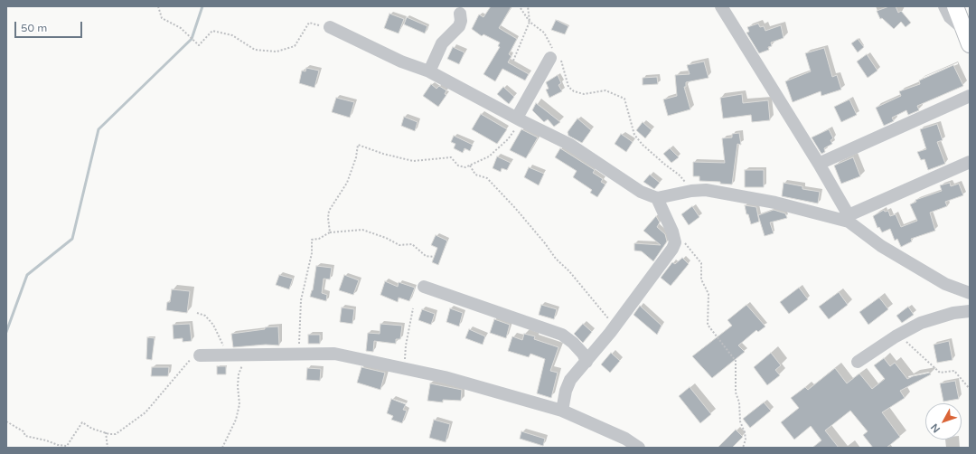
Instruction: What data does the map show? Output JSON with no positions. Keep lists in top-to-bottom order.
{
  "scale_bar": "50 m",
  "north": "bottom left"
}
